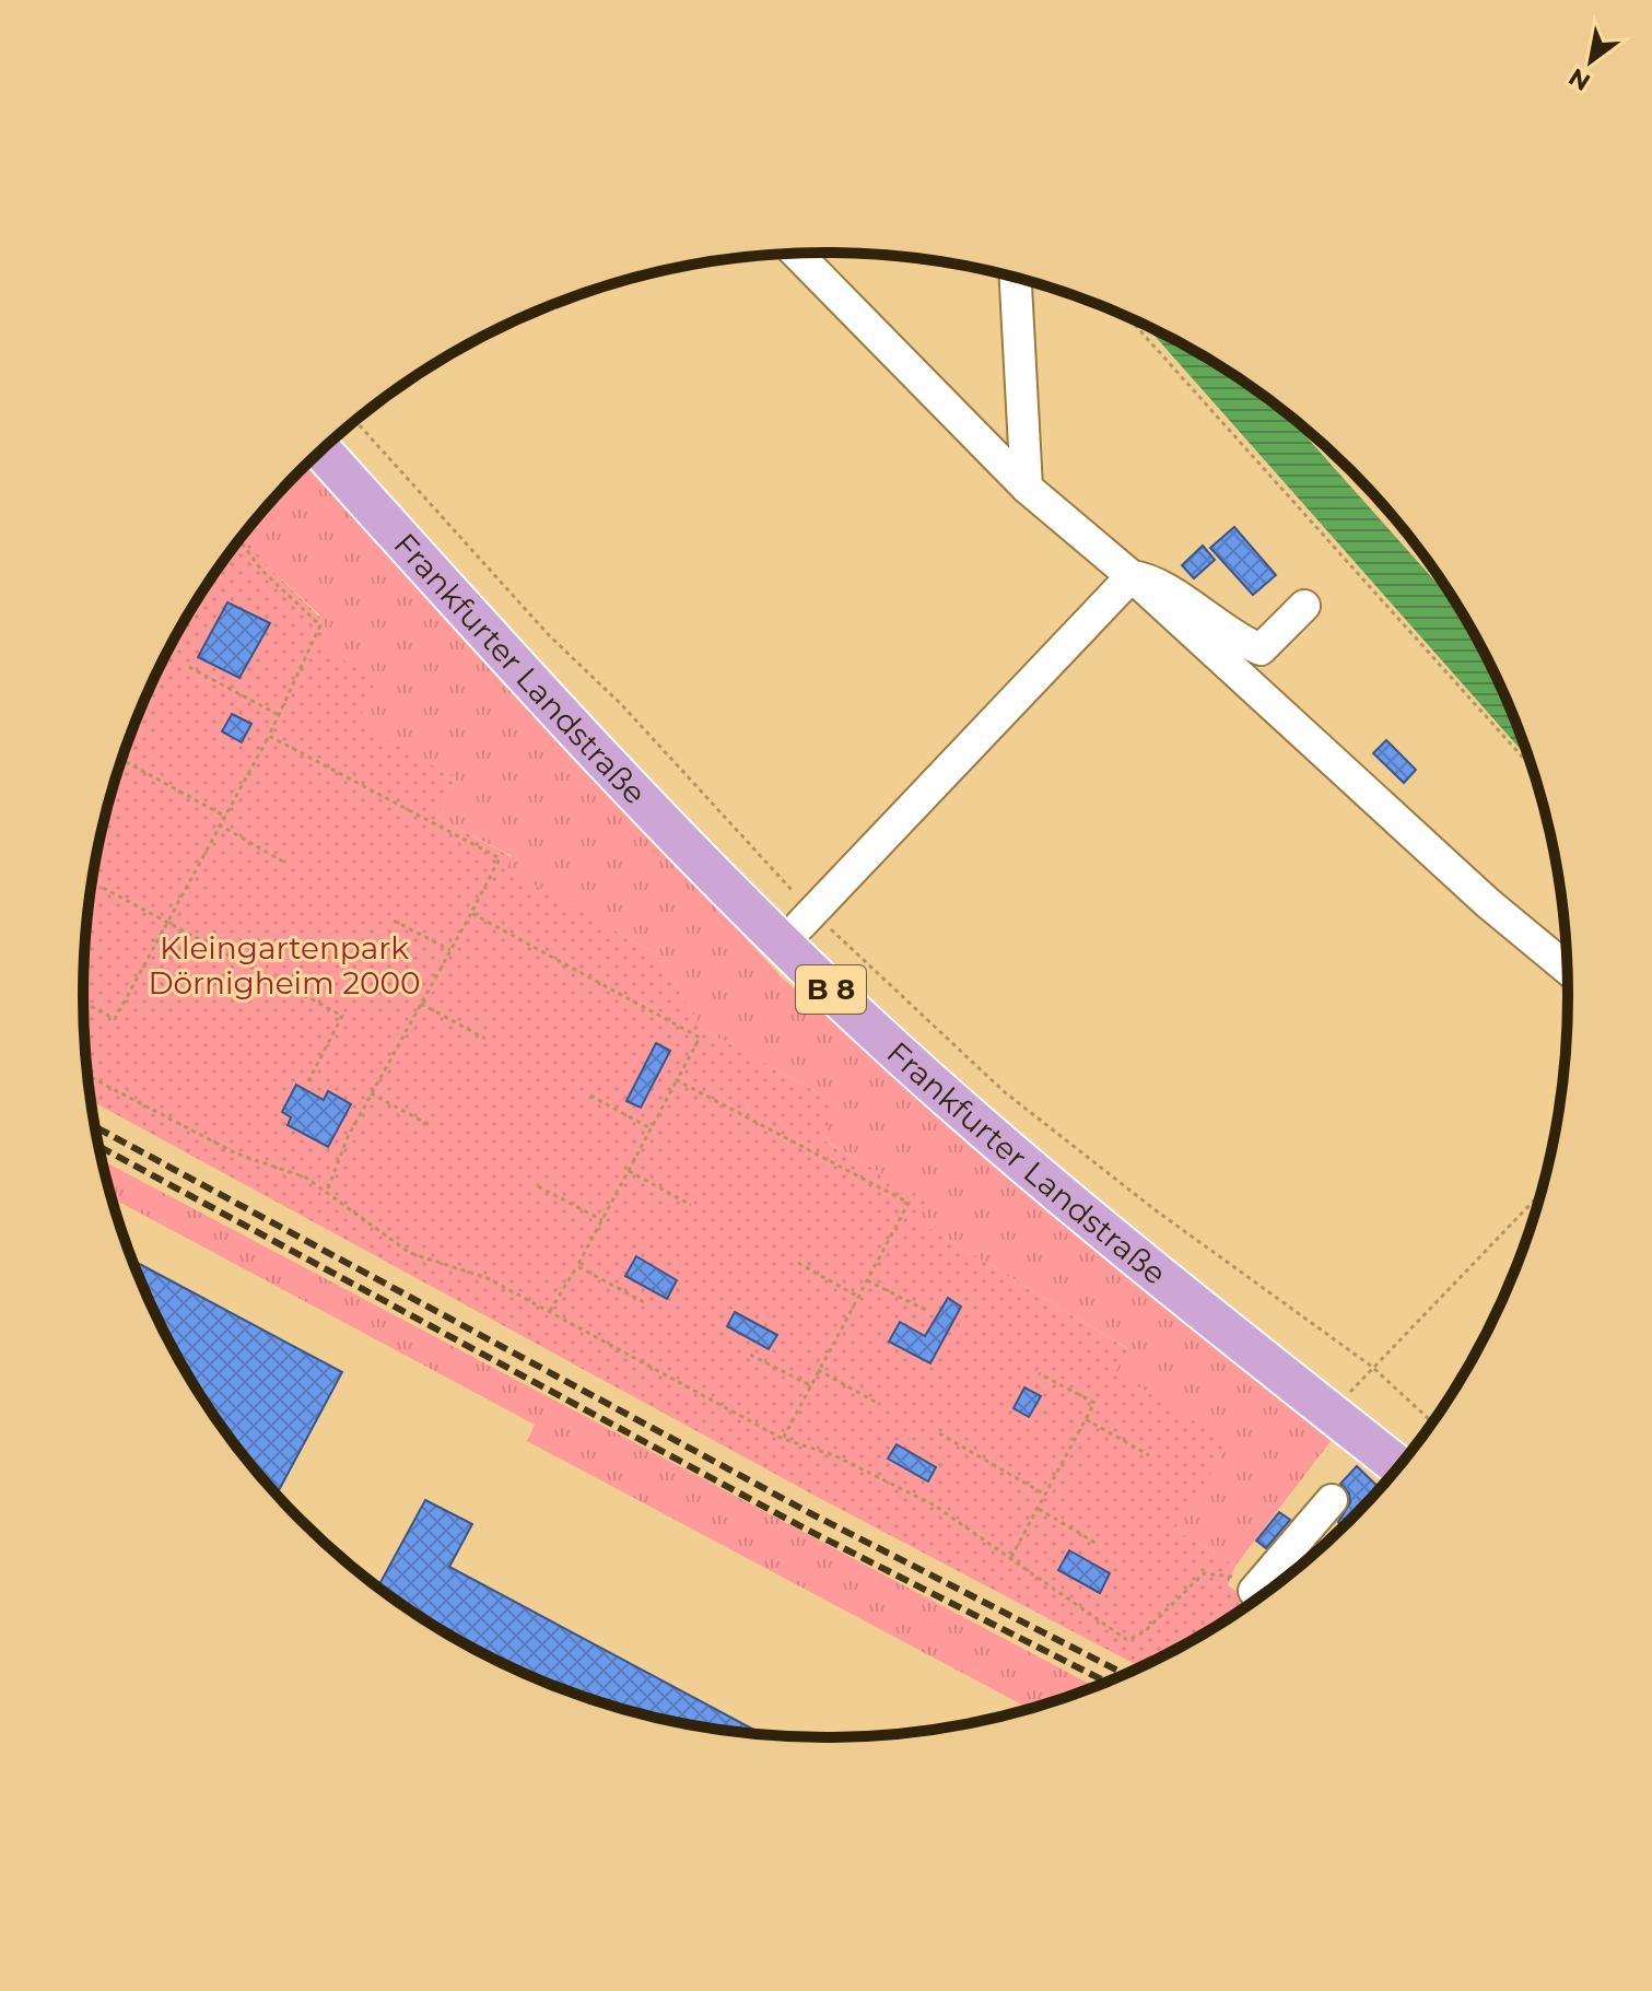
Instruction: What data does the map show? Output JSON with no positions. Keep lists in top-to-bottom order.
{
  "streets": {
    "main road": ["Frankfurter Landstraße", "B 8"]
  },
  "parks": ["Kleingartenpark Dörnigheim 2000"],
  "north": "bottom left"
}
